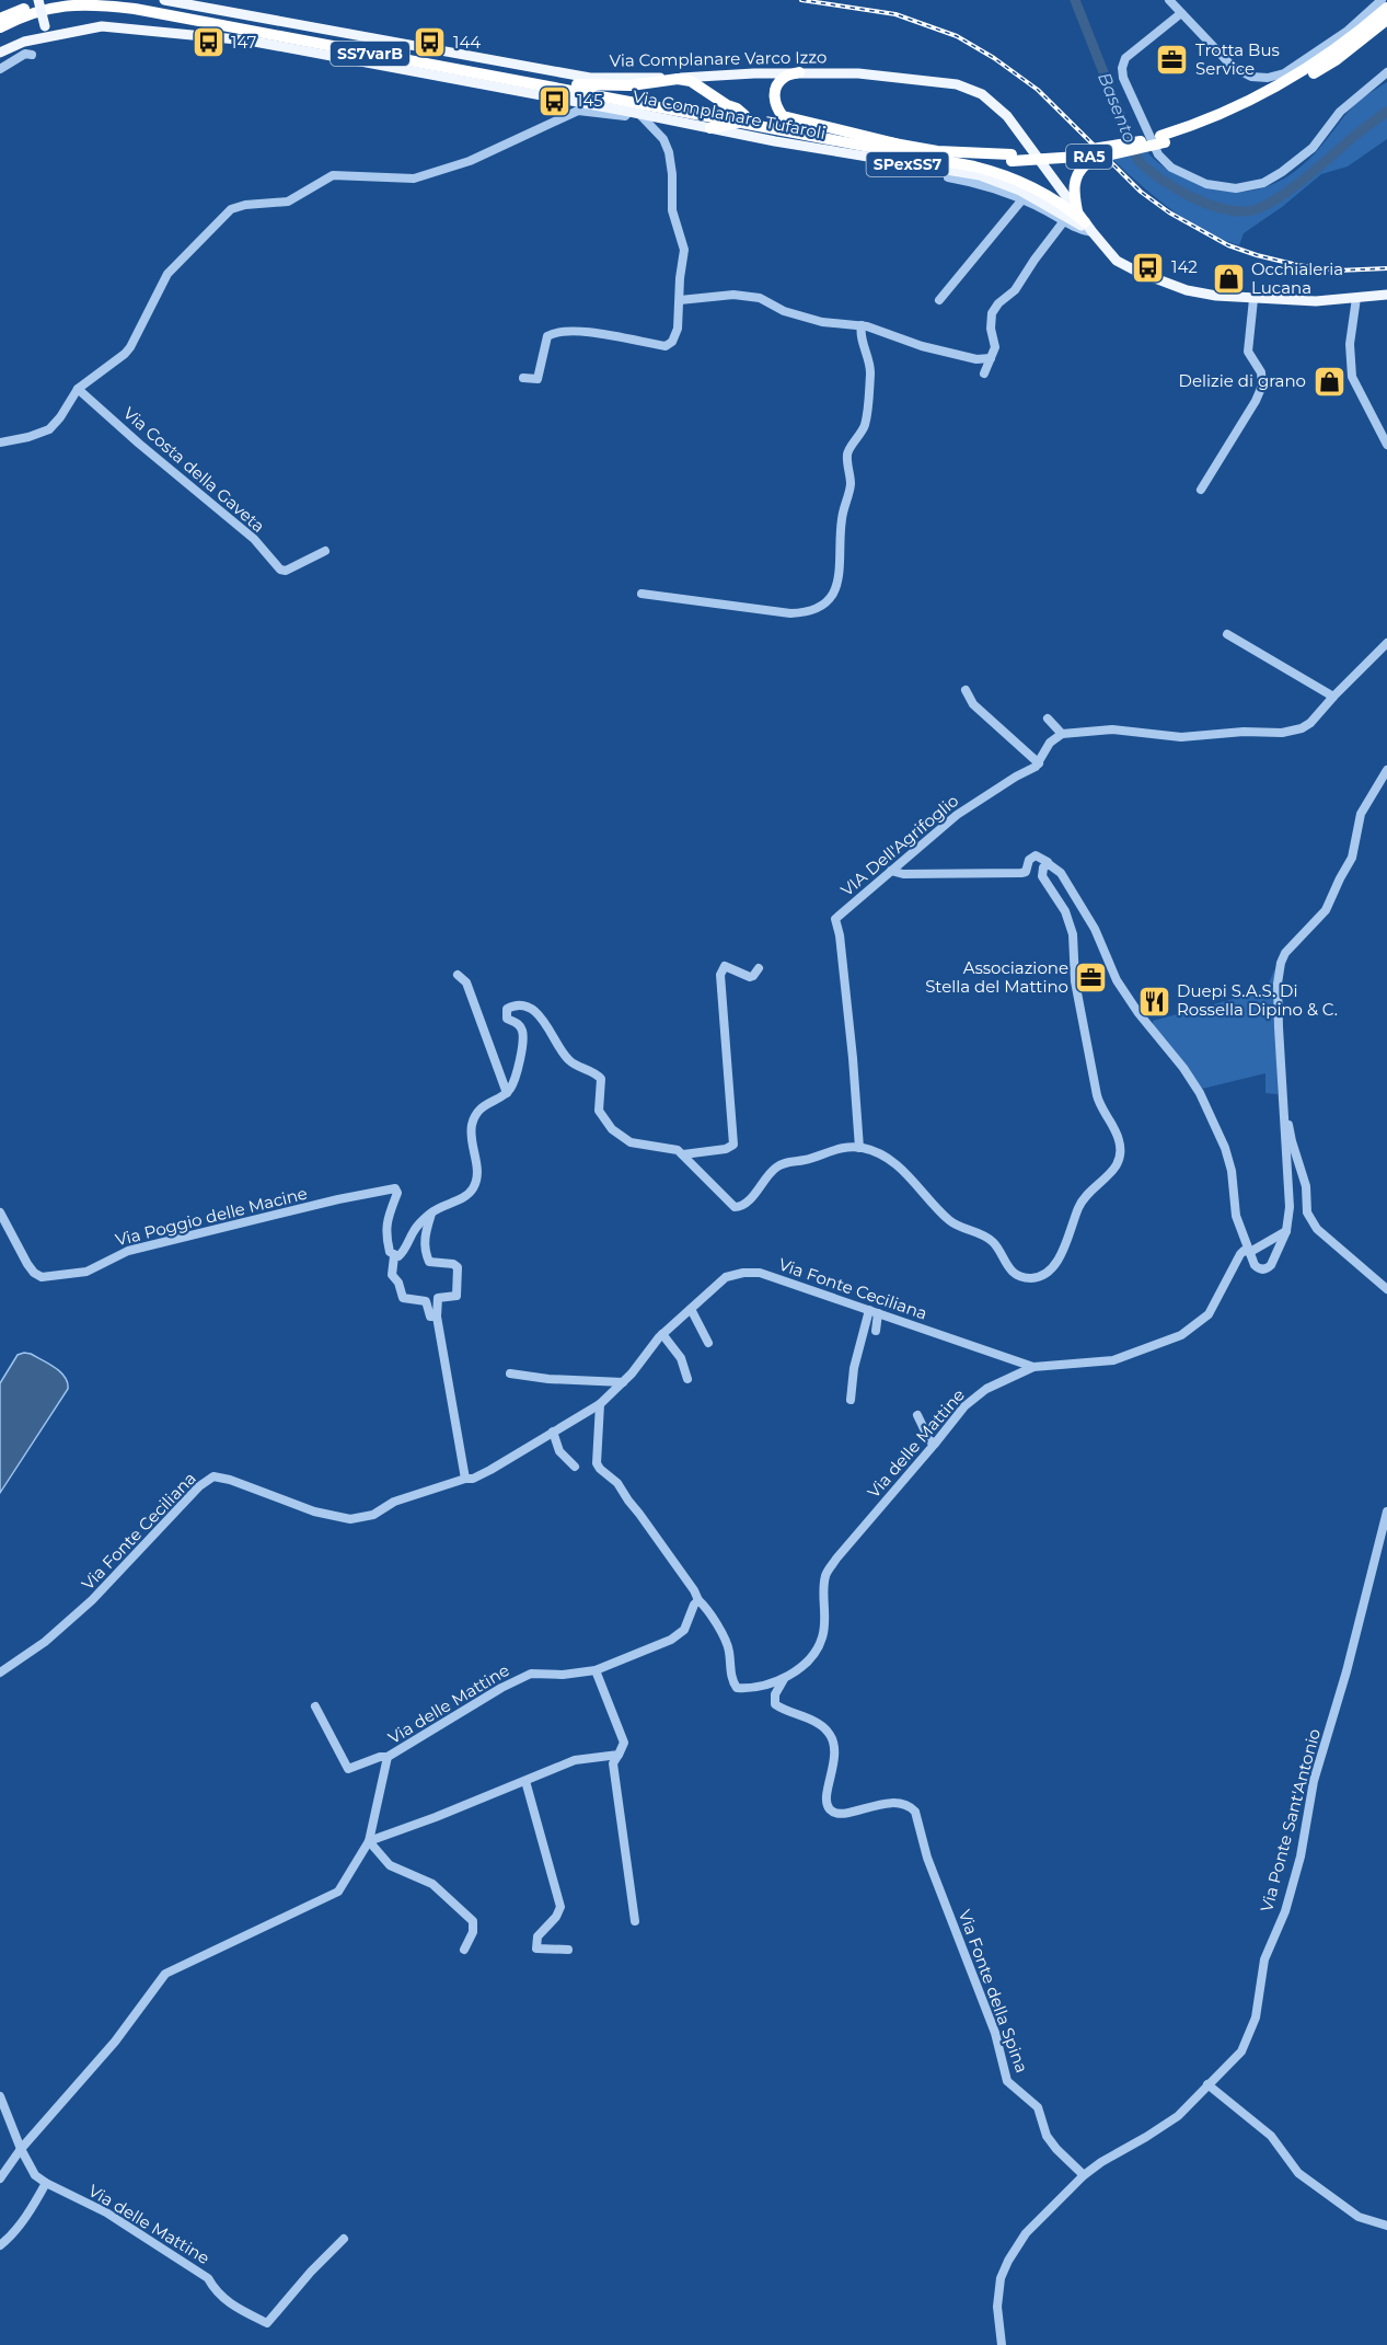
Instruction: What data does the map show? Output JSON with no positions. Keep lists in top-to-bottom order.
{
  "streets": {
    "highway": ["SS7varB", "RA5"],
    "main road": ["Via Complanare Varco Izzo", "Via Complanare Tufaroli", "SPexSS7"],
    "street": [
      "Via Costa della Gaveta",
      "VIA Dell'Agrifoglio",
      "Via Poggio delle Macine",
      "Via Fonte Ceciliana",
      "Via delle Mattine",
      "Via Ponte Sant'Antonio",
      "Via Fonte della Spina"
    ]
  },
  "crossings": [
    ["SS7varB", "RA5"],
    ["Via Complanare Varco Izzo", "Via Complanare Tufaroli"],
    ["Via Complanare Varco Izzo", "SPexSS7"],
    ["Via Complanare Tufaroli", "SPexSS7"],
    ["Via Fonte Ceciliana", "Via delle Mattine"],
    ["Via delle Mattine", "Via Fonte della Spina"],
    ["Via Ponte Sant'Antonio", "Via Fonte della Spina"]
  ],
  "water": ["Basento"],
  "places": {
    "bus stop": [
      "147",
      "144",
      "145",
      "142"
    ],
    "office": ["Trotta Bus Service", "Associazione Stella del Mattino"],
    "shop": ["Occhialeria Lucana", "Delizie di grano"],
    "restaurant": ["Duepi S.A.S. Di Rossella Dipino & C."]
  }
}
